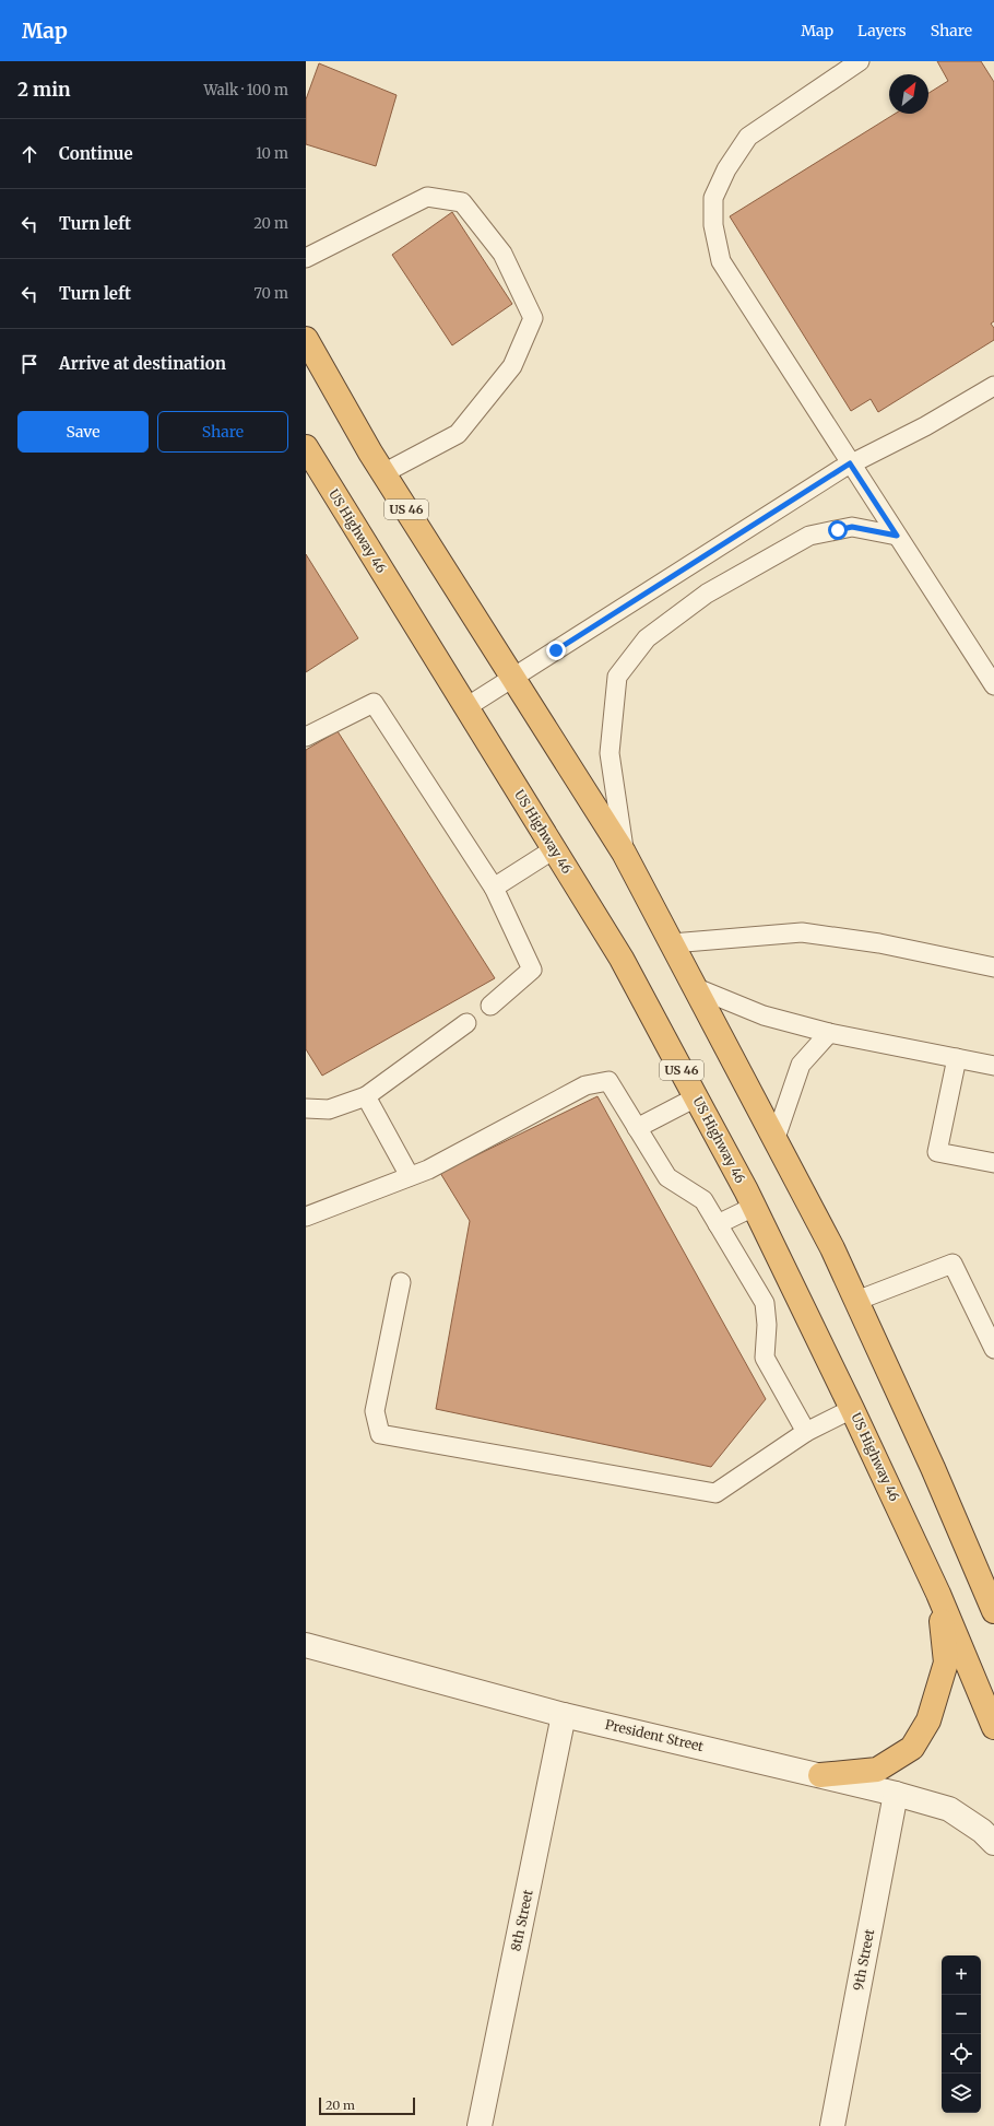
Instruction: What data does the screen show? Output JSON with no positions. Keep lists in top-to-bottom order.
{
  "streets": {
    "highway": ["US 46", "US Highway 46"],
    "street": ["President Street", "8th Street", "9th Street"]
  },
  "crossings": [
    ["President Street", "8th Street"],
    ["President Street", "9th Street"]
  ],
  "scale_bar": "20 m",
  "north": "top right",
  "page": {
    "header": "Map",
    "nav": ["Map", "Layers", "Share"],
    "heading": ["2 min", "Walk · 100 m"],
    "list": [
      ["Continue", "10 m"],
      ["Turn left", "20 m"],
      ["Turn left", "70 m"],
      "Arrive at destination"
    ],
    "buttons": ["Save", "Share"],
    "map_buttons": ["+", "−"],
    "scale": "20 m"
  }
}
